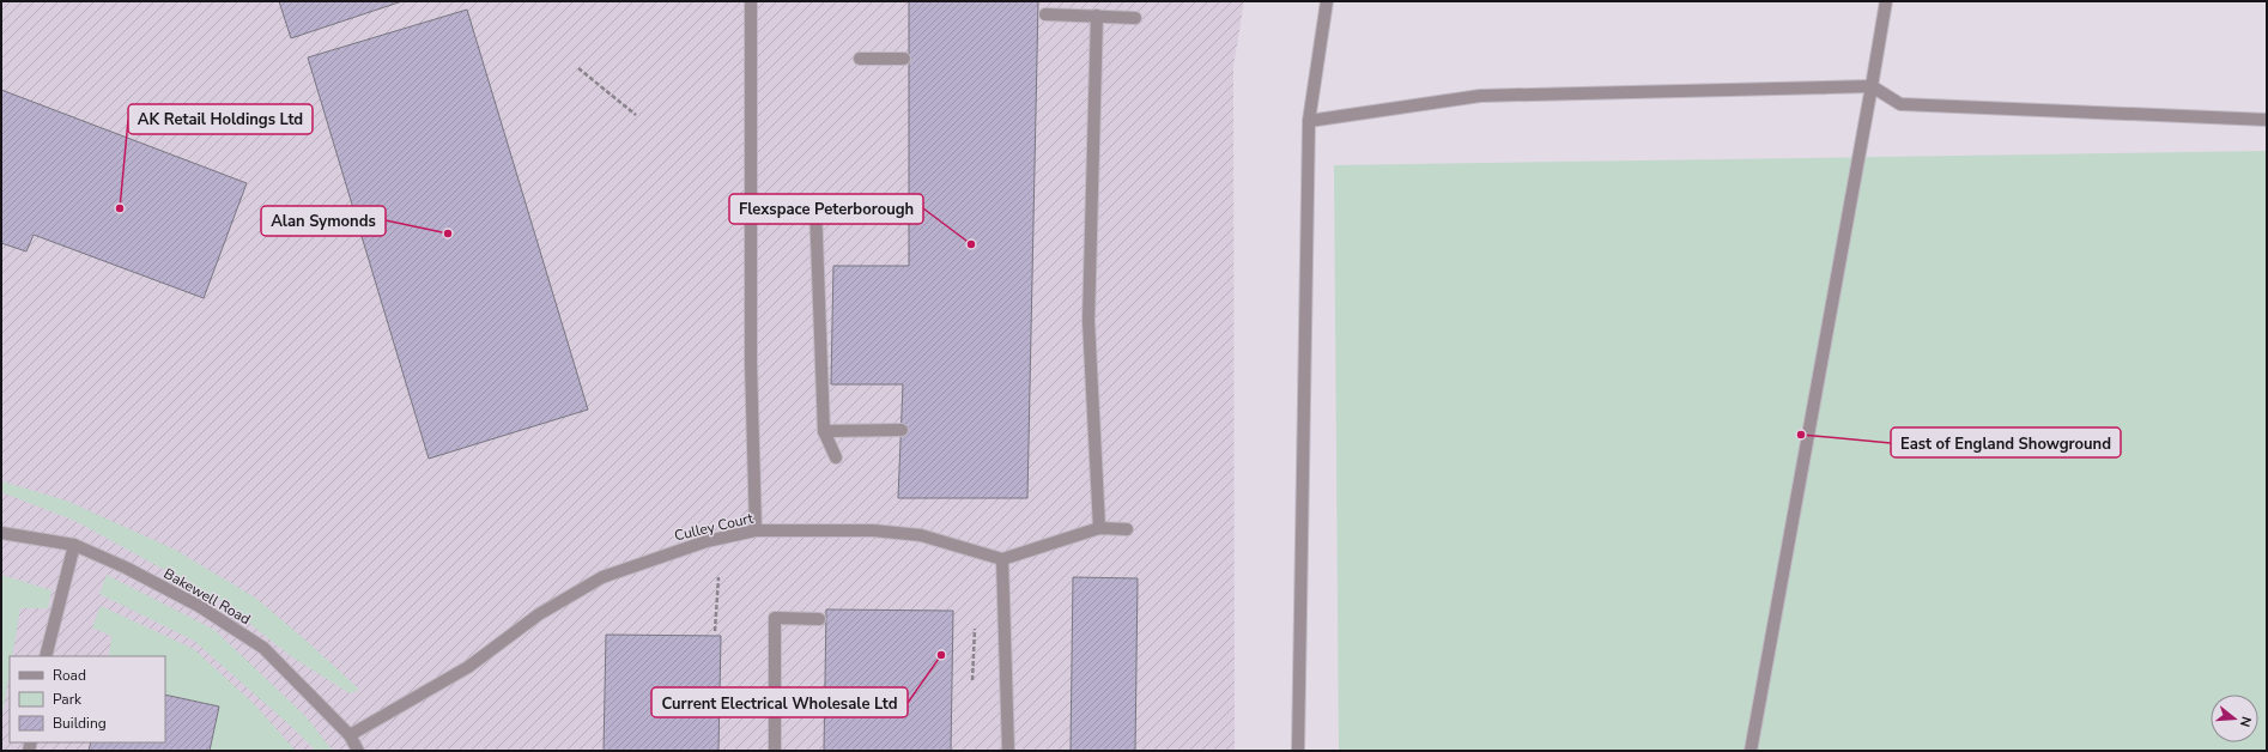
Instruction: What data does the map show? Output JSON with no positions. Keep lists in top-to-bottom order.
{
  "streets": {
    "street": ["Culley Court", "Bakewell Road"]
  },
  "crossings": [
    ["Culley Court", "Bakewell Road"]
  ],
  "places": [
    "AK Retail Holdings Ltd",
    "Alan Symonds",
    "Flexspace Peterborough",
    "East of England Showground",
    "Current Electrical Wholesale Ltd"
  ],
  "legend": ["Road", "Park", "Building"],
  "north": "right"
}
